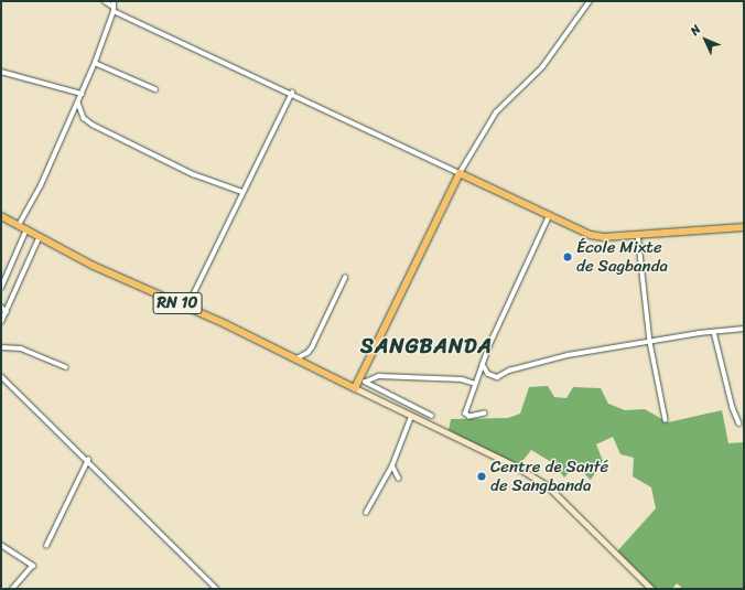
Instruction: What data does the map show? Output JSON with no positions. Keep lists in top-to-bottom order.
{
  "streets": {
    "main road": ["RN 10"]
  },
  "districts": ["SANGBANDA"],
  "places": ["École Mixte de Sagbanda", "Centre de Santé de Sangbanda"],
  "north": "top left"
}
